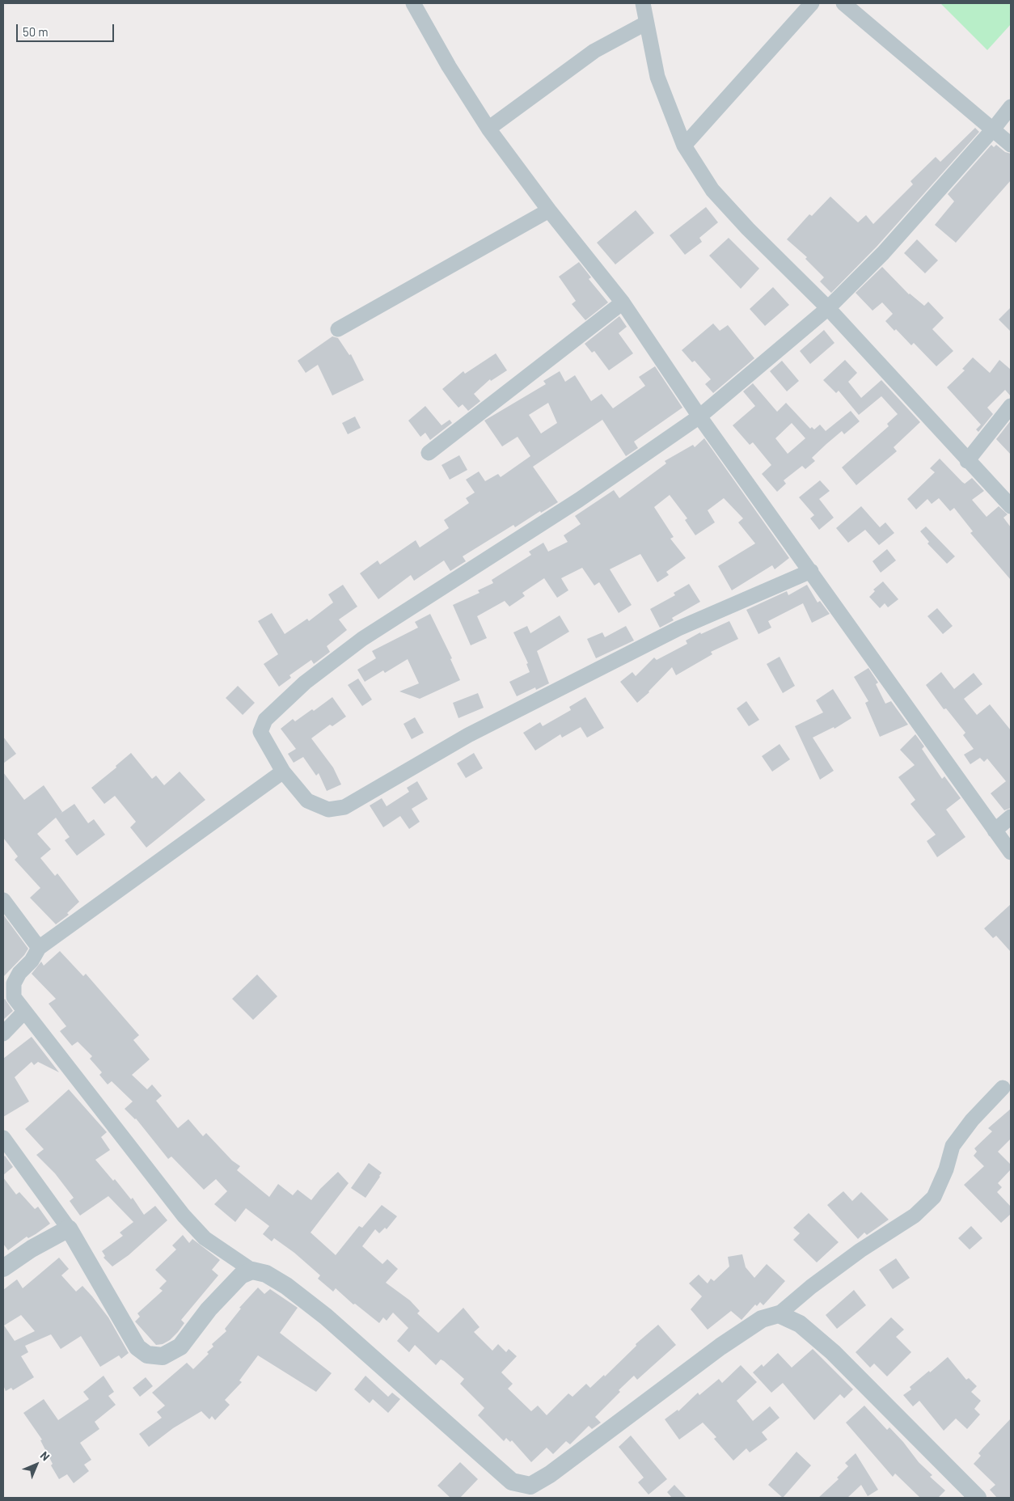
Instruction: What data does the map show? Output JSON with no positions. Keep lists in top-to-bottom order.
{
  "scale_bar": "50 m",
  "north": "top right"
}
